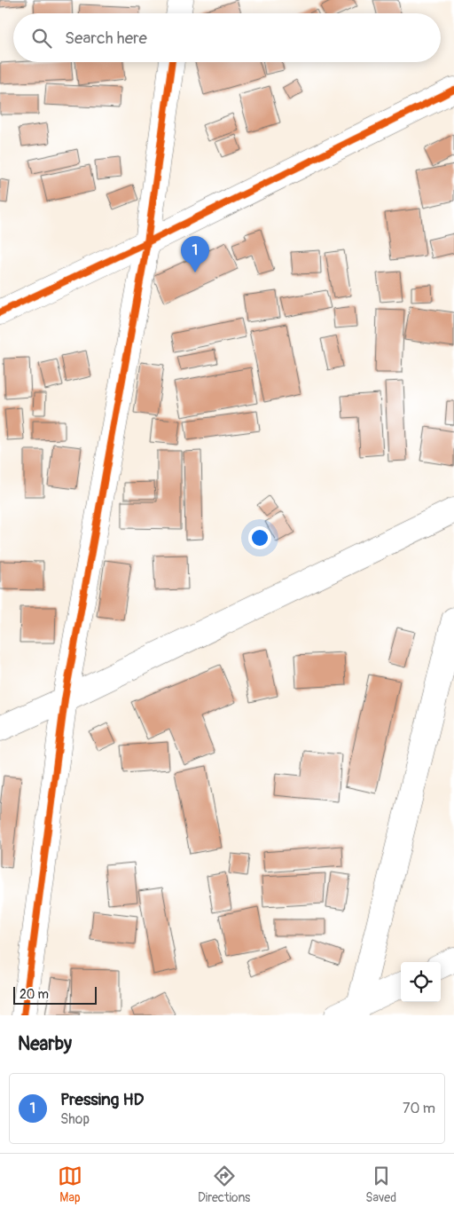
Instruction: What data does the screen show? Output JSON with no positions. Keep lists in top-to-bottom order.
{
  "scale_bar": "20 m",
  "page": {
    "search": "Search here",
    "pins": "1",
    "scale": "20 m",
    "heading": "Nearby",
    "list": [
      {
        "mark": "1",
        "name": "Pressing HD",
        "note": "Shop",
        "value": "70 m"
      }
    ],
    "nav": ["Map", "Directions", "Saved"]
  }
}
